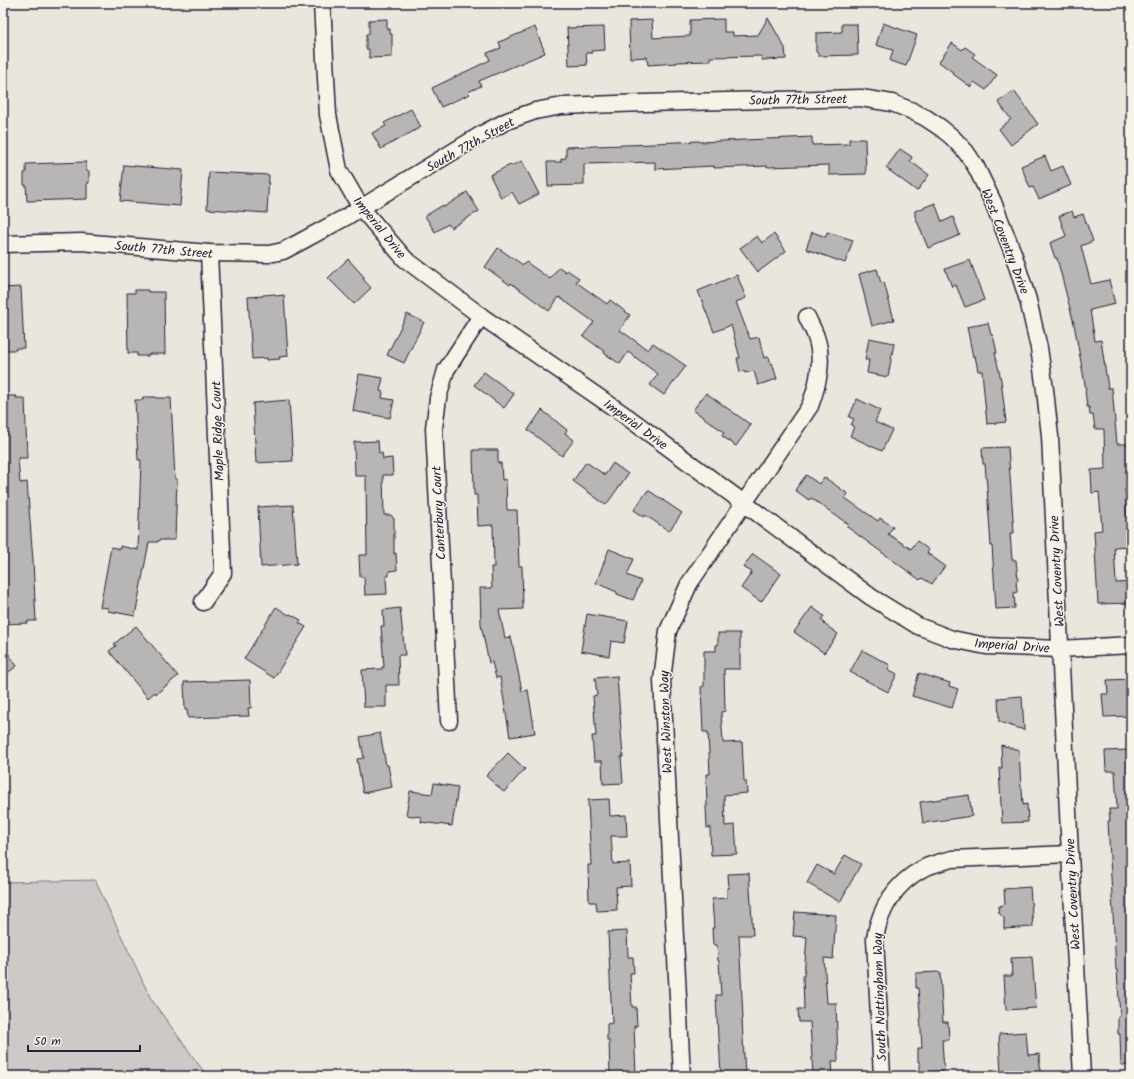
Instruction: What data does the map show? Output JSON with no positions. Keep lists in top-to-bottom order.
{
  "streets": {
    "street": [
      "South 77th Street",
      "Imperial Drive",
      "West Coventry Drive",
      "Maple Ridge Court",
      "Canterbury Court",
      "West Winston Way",
      "South Nottingham Way"
    ]
  },
  "crossings": [
    ["South 77th Street", "Imperial Drive"],
    ["South 77th Street", "West Coventry Drive"],
    ["South 77th Street", "Maple Ridge Court"],
    ["Imperial Drive", "West Coventry Drive"],
    ["Imperial Drive", "Canterbury Court"],
    ["Imperial Drive", "West Winston Way"],
    ["West Coventry Drive", "South Nottingham Way"]
  ],
  "scale_bar": "50 m"
}
